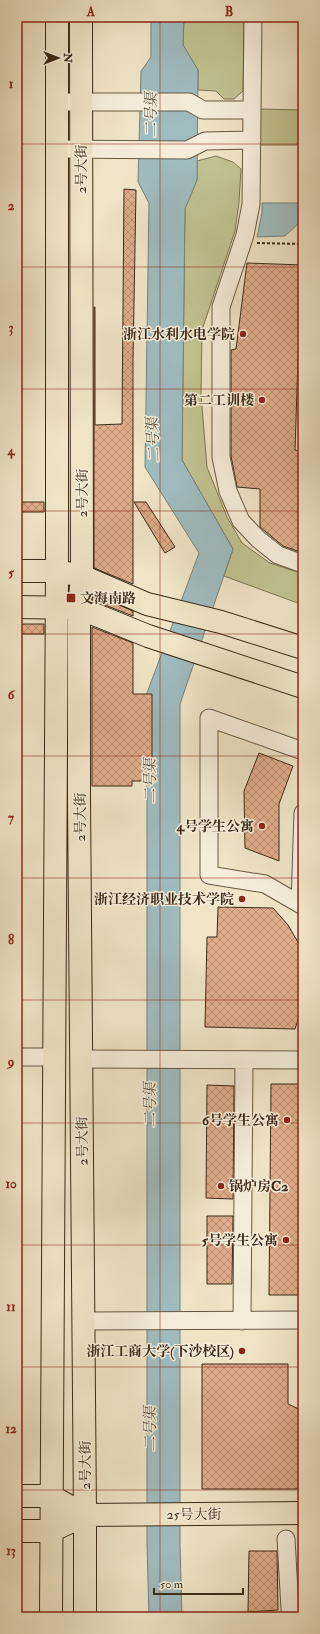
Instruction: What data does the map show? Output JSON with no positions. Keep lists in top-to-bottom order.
{
  "streets": {
    "main road": ["2号大街", "25号大街"]
  },
  "crossings": [
    ["2号大街", "25号大街"]
  ],
  "water": ["二号渠"],
  "places": {
    "other": [
      "浙江水利水电学院",
      "第二工训楼",
      "4号学生公寓",
      "浙江经济职业技术学院",
      "6号学生公寓",
      "锅炉房C2",
      "5号学生公寓",
      "浙江工商大学(下沙校区)"
    ],
    "transit": ["文海南路"]
  },
  "scale_bar": "50 m",
  "north": "right",
  "grid": {
    "columns": ["A", "B"],
    "rows": [
      "1",
      "2",
      "3",
      "4",
      "5",
      "6",
      "7",
      "8",
      "9",
      "10",
      "11",
      "12",
      "13"
    ]
  }
}
